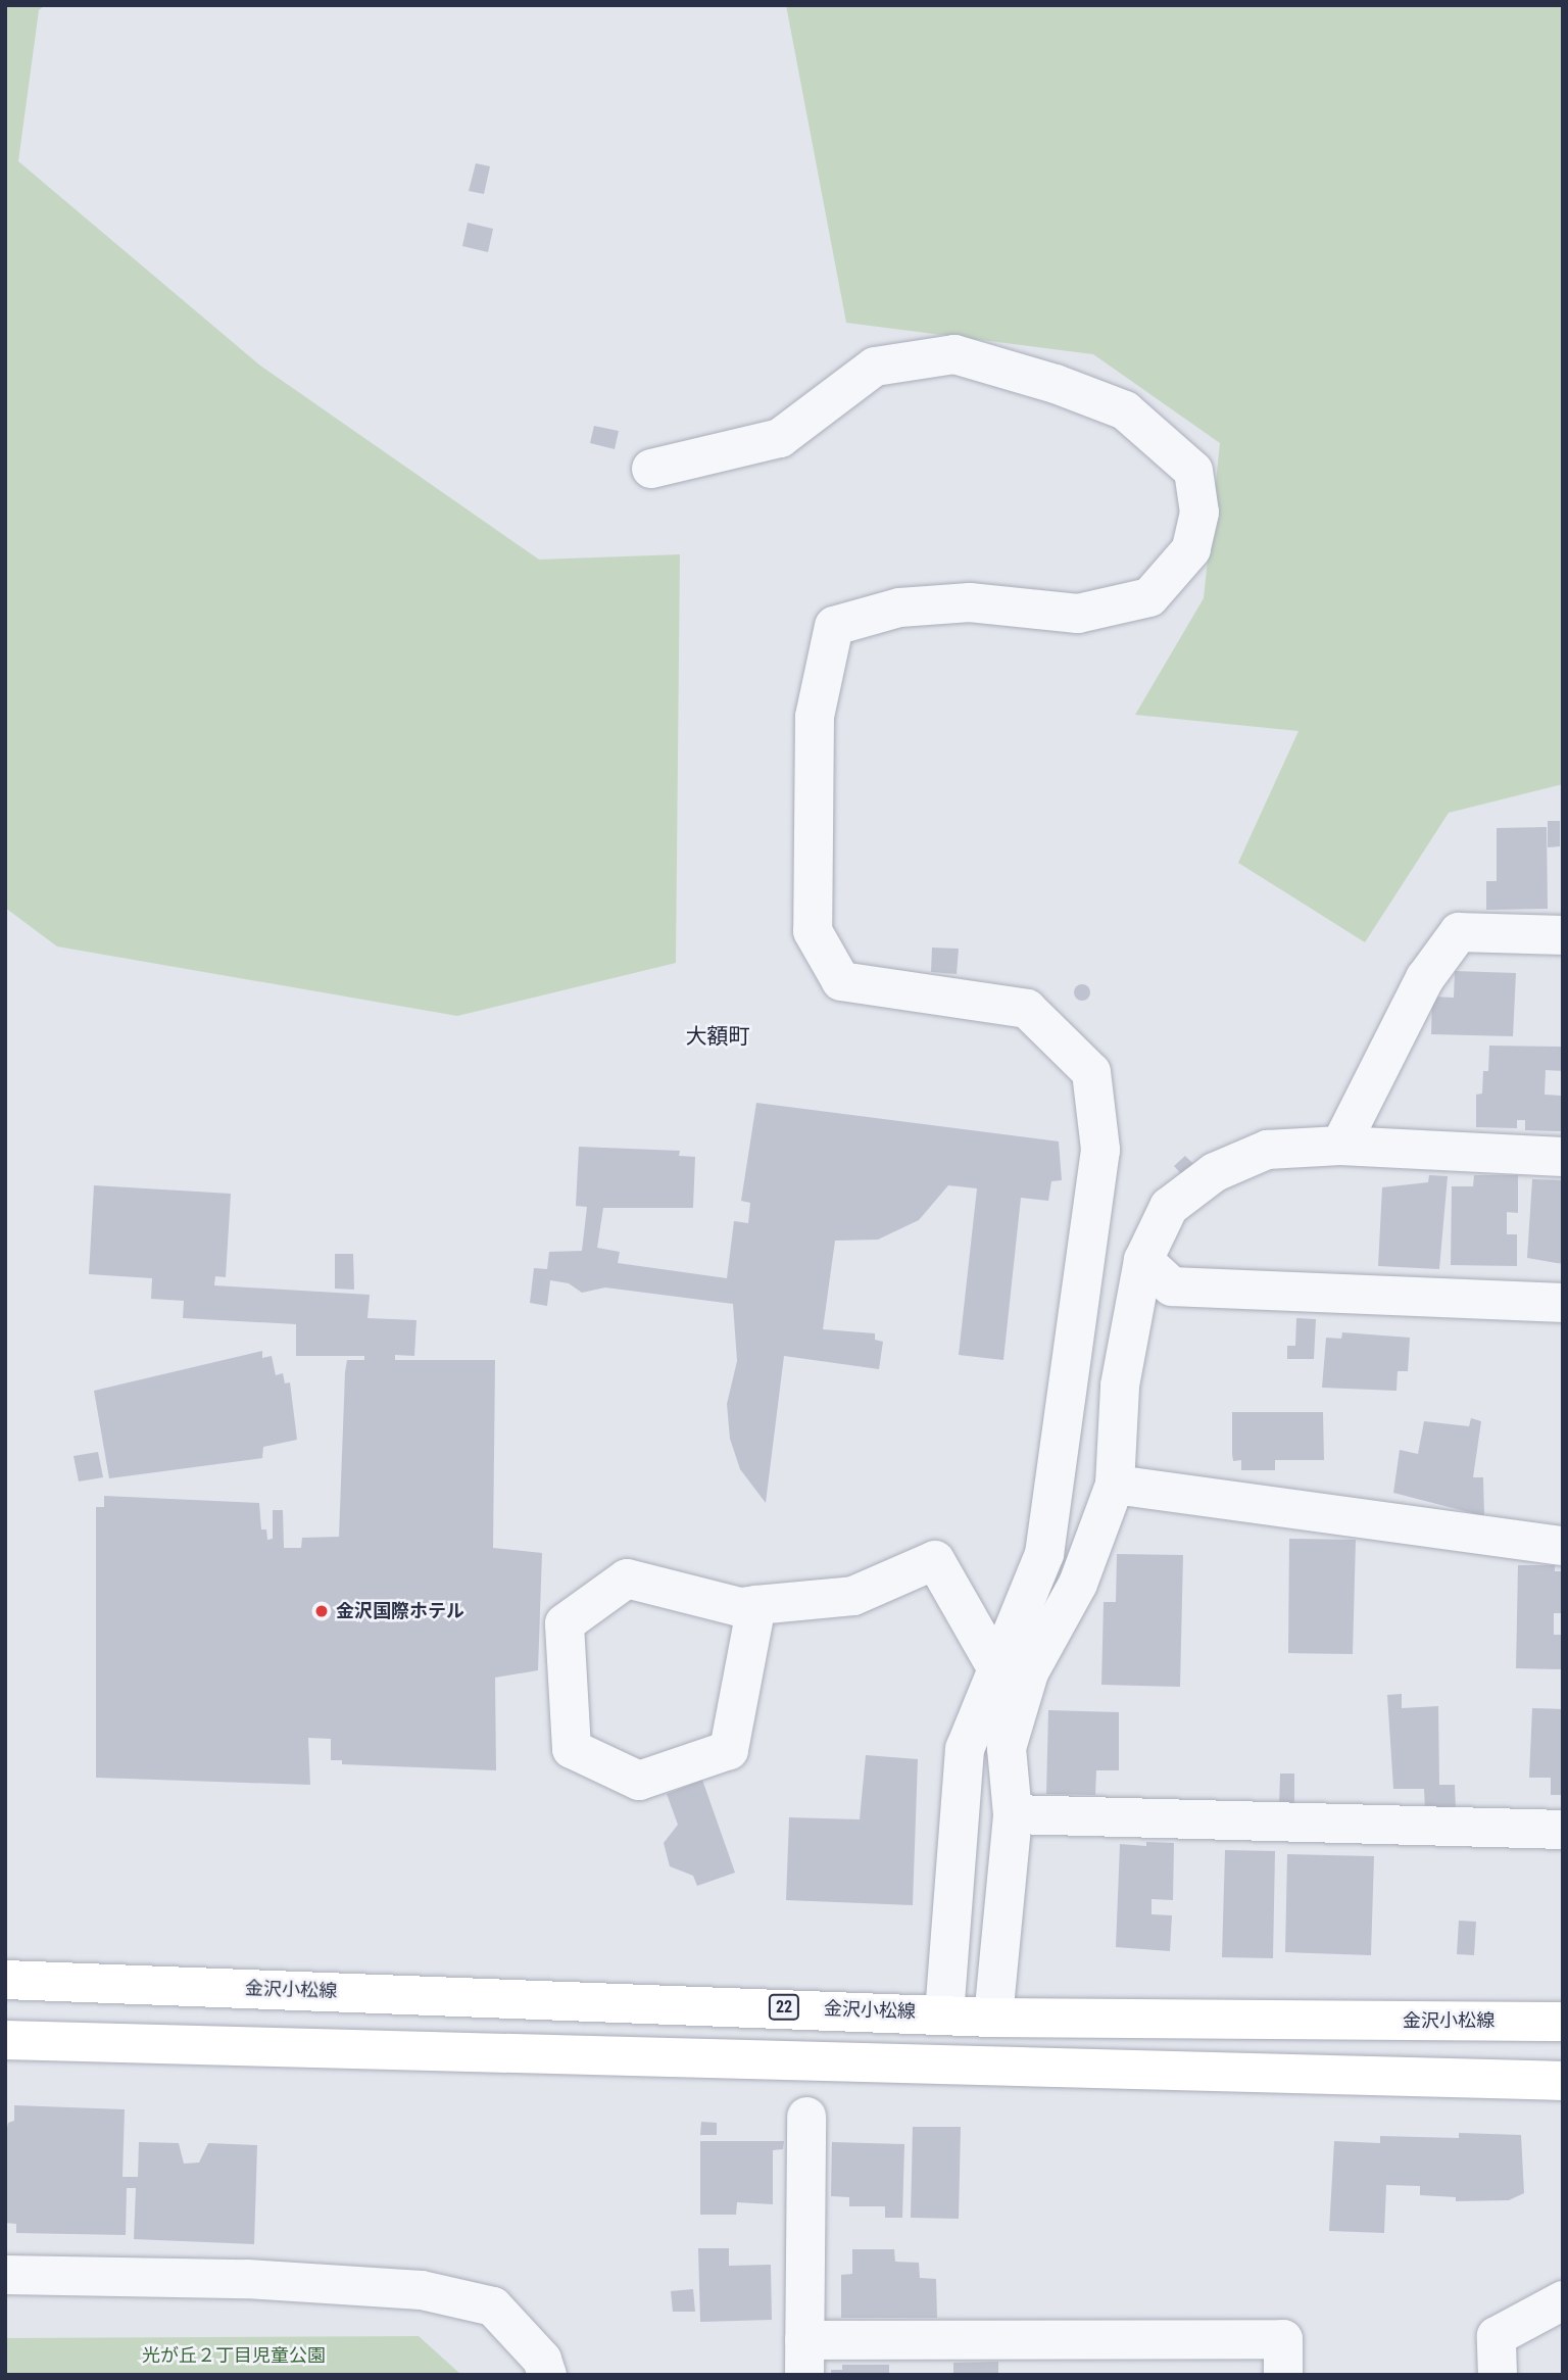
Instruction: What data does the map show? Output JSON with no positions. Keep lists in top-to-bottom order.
{
  "streets": {
    "main road": ["金沢小松線", "22"]
  },
  "districts": ["大額町"],
  "parks": ["光が丘２丁目児童公園"],
  "places": ["金沢国際ホテル"]
}
